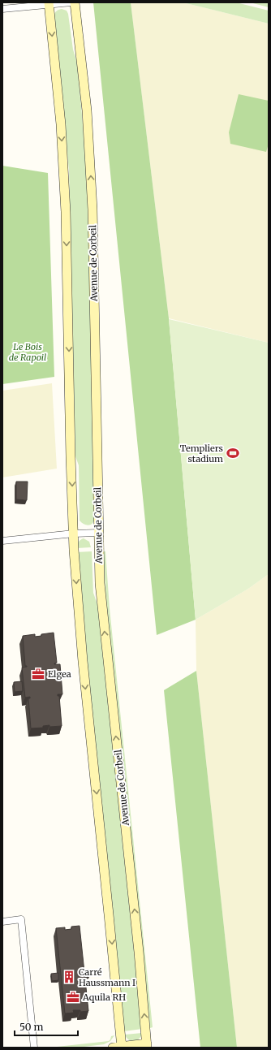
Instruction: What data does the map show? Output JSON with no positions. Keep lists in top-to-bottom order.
{
  "streets": {
    "main road": ["Avenue de Corbeil"]
  },
  "parks": ["Le Bois de Rapoil"],
  "places": {
    "sports": ["Templiers stadium"],
    "office": ["Elgea", "Aquila RH"],
    "building": ["Carré Haussmann I"]
  },
  "scale_bar": "50 m"
}
